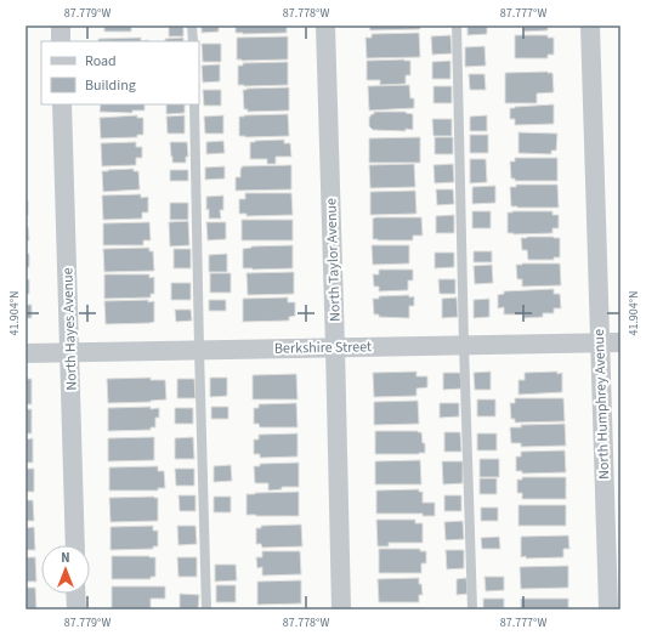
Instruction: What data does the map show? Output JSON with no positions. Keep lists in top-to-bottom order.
{
  "streets": {
    "street": [
      "North Taylor Avenue",
      "North Hayes Avenue",
      "Berkshire Street",
      "North Humphrey Avenue"
    ]
  },
  "crossings": [
    ["North Taylor Avenue", "Berkshire Street"],
    ["North Hayes Avenue", "Berkshire Street"],
    ["Berkshire Street", "North Humphrey Avenue"]
  ],
  "legend": ["Road", "Building"],
  "north": "top",
  "coordinates": [
    "87.779°W",
    "87.778°W",
    "87.777°W",
    "41.904°N"
  ]
}
